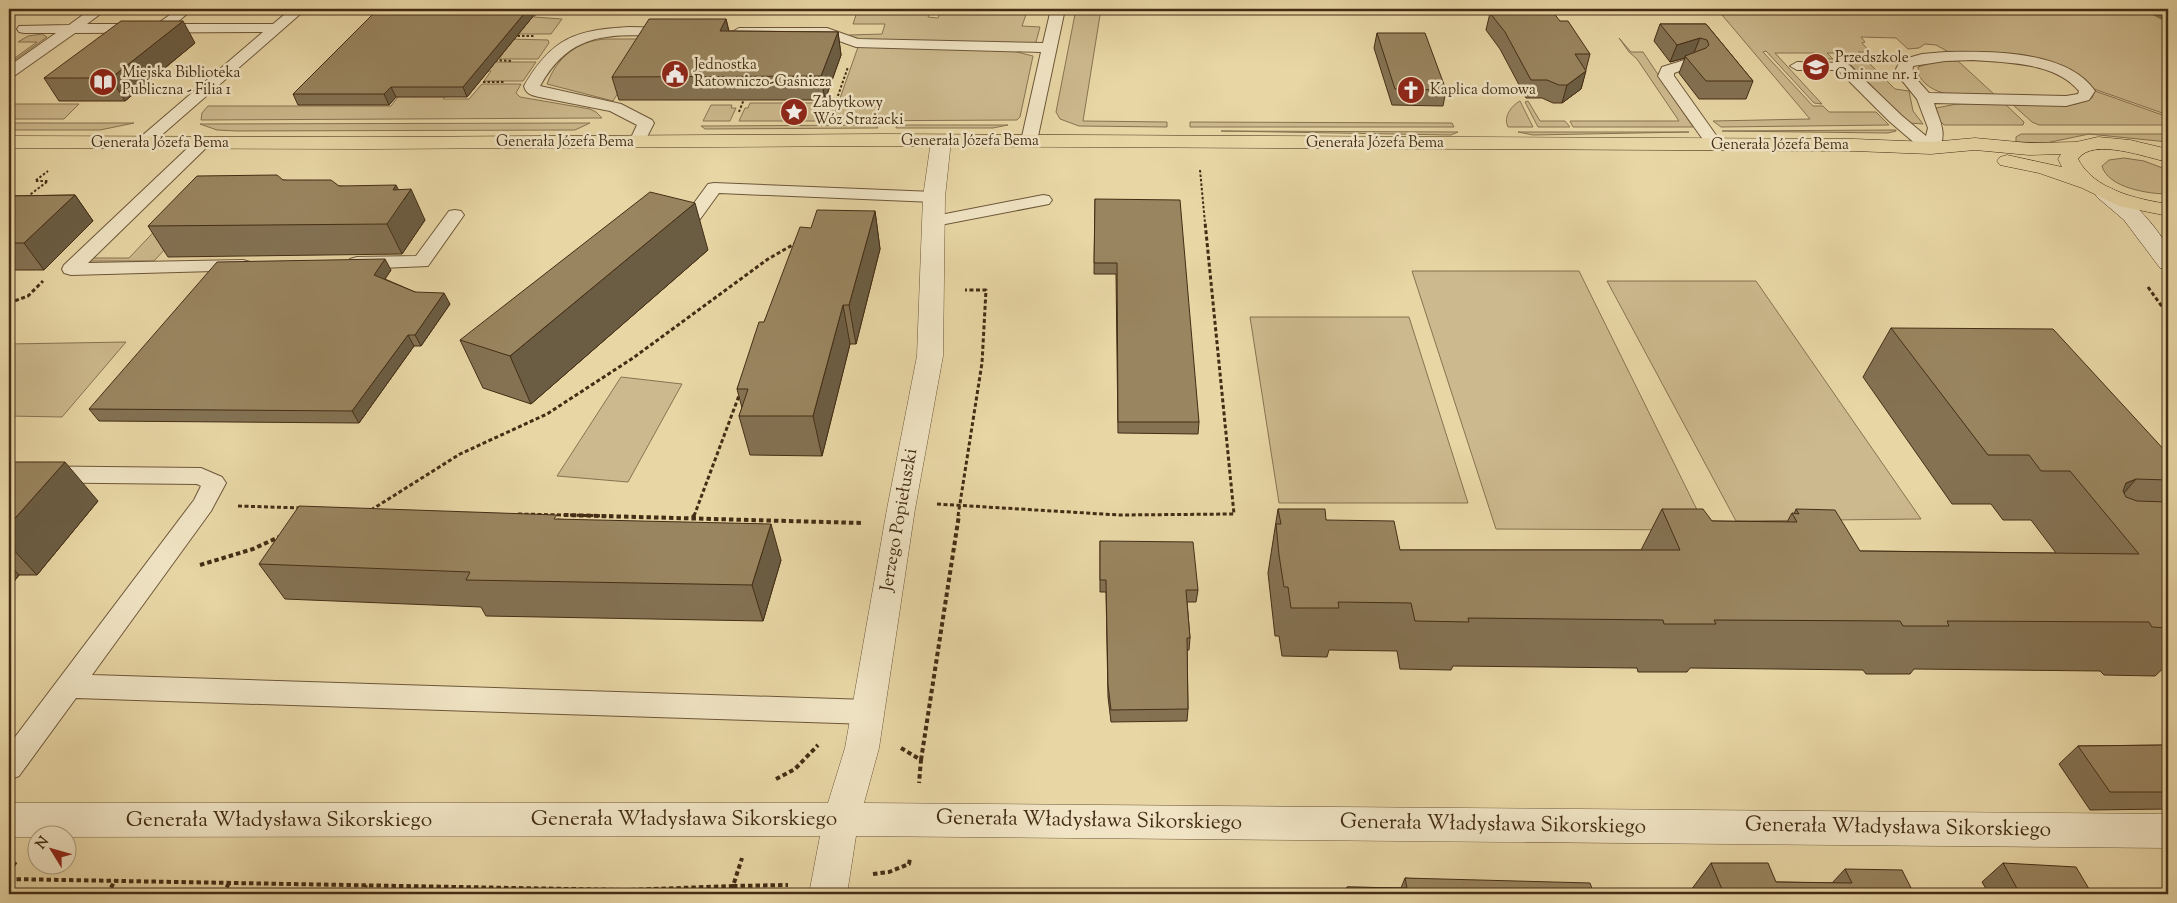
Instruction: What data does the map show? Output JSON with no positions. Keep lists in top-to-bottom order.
{
  "streets": {
    "main road": ["Generała Józefa Bema"],
    "street": ["Jerzego Popiełuszki", "Generała Władysława Sikorskiego"]
  },
  "crossings": [
    ["Generała Józefa Bema", "Jerzego Popiełuszki"],
    ["Jerzego Popiełuszki", "Generała Władysława Sikorskiego"]
  ],
  "places": {
    "school or university": ["Przedszkole Gminne nr. 1"],
    "public building": ["Jednostka Ratowniczo-Gaśnicza"],
    "library": ["Miejska Biblioteka Publiczna - Filia 1"],
    "church": ["Kaplica domowa"],
    "place": ["Zabytkowy Wóz Strażacki"]
  },
  "north": "top left"
}
